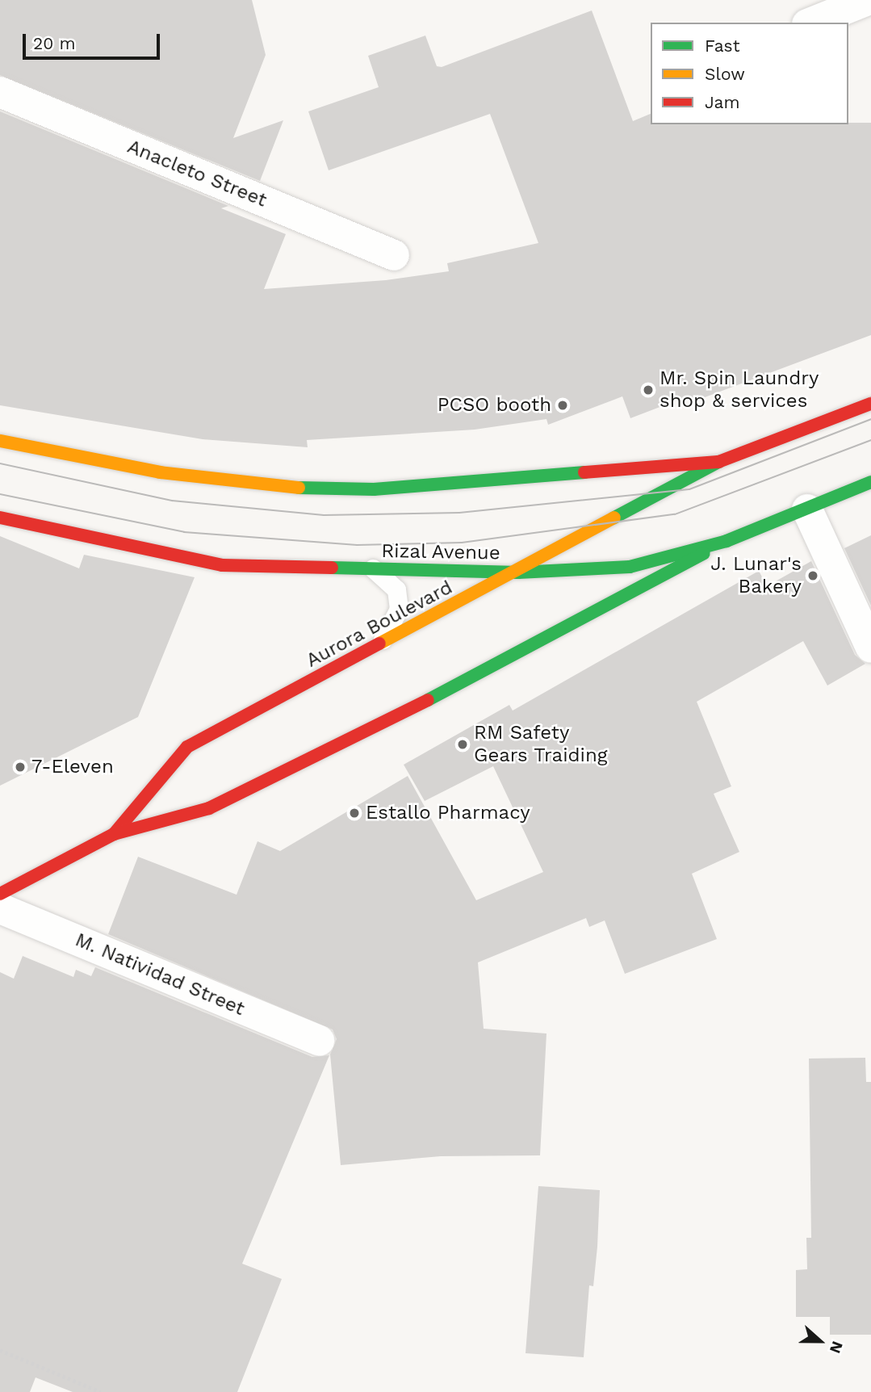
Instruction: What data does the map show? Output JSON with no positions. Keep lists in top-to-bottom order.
{
  "streets": {
    "main road": ["Rizal Avenue", "Aurora Boulevard"],
    "street": ["Anacleto Street", "M. Natividad Street"]
  },
  "crossings": [
    ["Rizal Avenue", "Aurora Boulevard"]
  ],
  "places": [
    "Mr. Spin Laundry shop & services",
    "PCSO booth",
    "J. Lunar's Bakery",
    "RM Safety Gears Traiding",
    "7-Eleven",
    "Estallo Pharmacy"
  ],
  "legend": ["Fast", "Slow", "Jam"],
  "scale_bar": "20 m",
  "north": "right"
}
